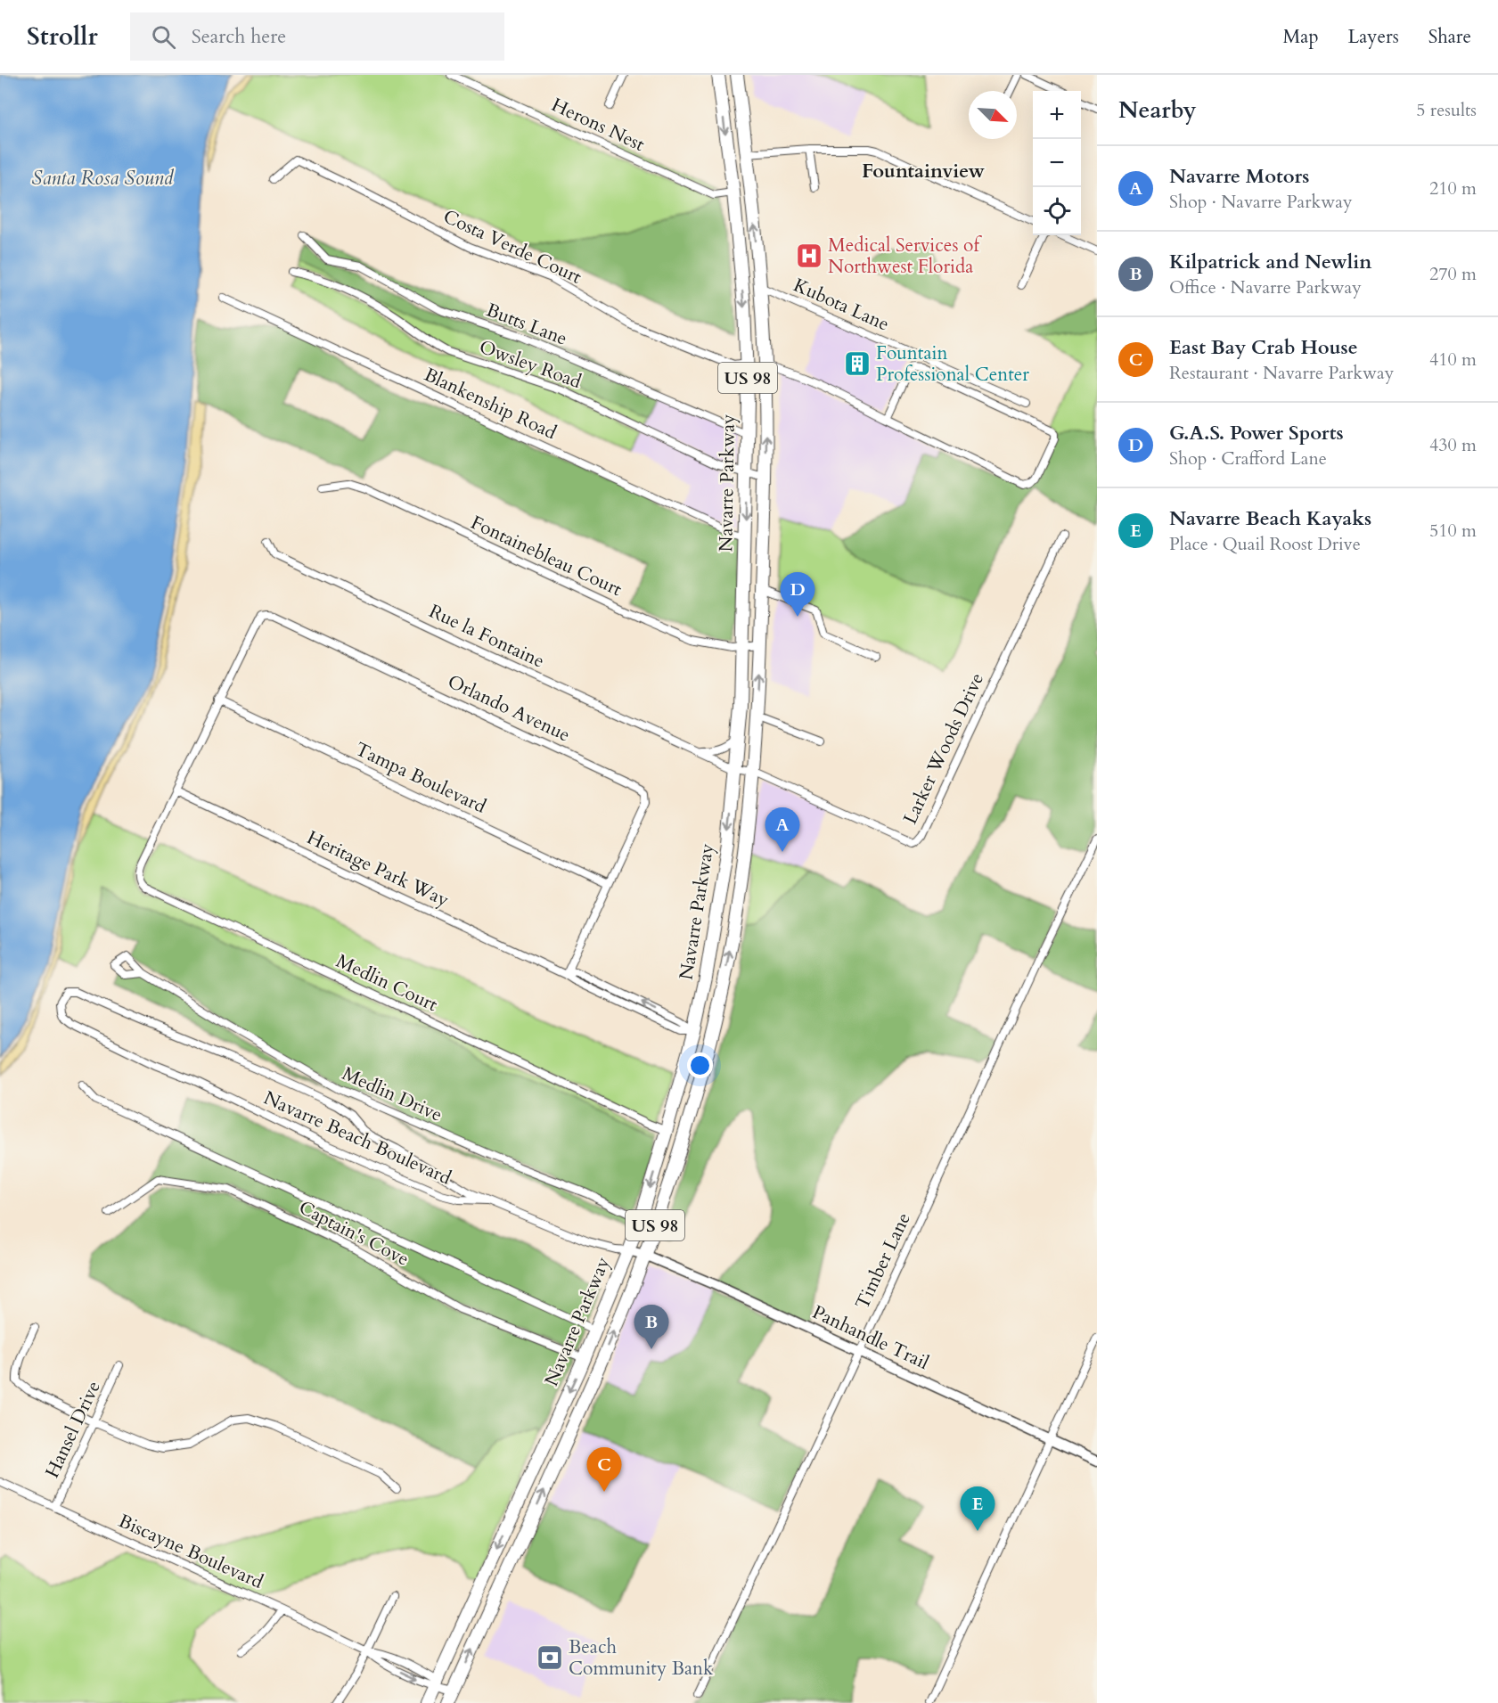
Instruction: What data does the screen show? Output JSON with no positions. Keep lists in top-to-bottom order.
{
  "streets": {
    "highway": ["US 98", "Navarre Parkway"],
    "street": [
      "Herons Nest",
      "Costa Verde Court",
      "Kubota Lane",
      "Butts Lane",
      "Owsley Road",
      "Blankenship Road",
      "Fontainebleau Court",
      "Rue la Fontaine",
      "Orlando Avenue",
      "Larker Woods Drive",
      "Tampa Boulevard",
      "Heritage Park Way",
      "Medlin Court",
      "Medlin Drive",
      "Navarre Beach Boulevard",
      "Captain's Cove",
      "Timber Lane",
      "Panhandle Trail",
      "Hansel Drive",
      "Biscayne Boulevard"
    ]
  },
  "crossings": [
    ["Herons Nest", "Navarre Parkway"],
    ["Costa Verde Court", "Navarre Parkway"],
    ["Kubota Lane", "Navarre Parkway"],
    ["Butts Lane", "Navarre Parkway"],
    ["Owsley Road", "Navarre Parkway"],
    ["Blankenship Road", "Navarre Parkway"],
    ["Navarre Parkway", "Fontainebleau Court"],
    ["Navarre Parkway", "Rue la Fontaine"],
    ["Navarre Parkway", "Larker Woods Drive"],
    ["Navarre Parkway", "Heritage Park Way"],
    ["Navarre Parkway", "Medlin Court"],
    ["Navarre Parkway", "Medlin Drive"],
    ["Navarre Parkway", "Captain's Cove"],
    ["Navarre Parkway", "Panhandle Trail"],
    ["Navarre Parkway", "Biscayne Boulevard"],
    ["Rue la Fontaine", "Larker Woods Drive"],
    ["Orlando Avenue", "Tampa Boulevard"],
    ["Orlando Avenue", "Heritage Park Way"],
    ["Heritage Park Way", "Medlin Court"],
    ["Timber Lane", "Panhandle Trail"],
    ["Hansel Drive", "Biscayne Boulevard"]
  ],
  "districts": ["Fountainview"],
  "water": ["Santa Rosa Sound"],
  "places": {
    "hospital": ["Medical Services of Northwest Florida"],
    "building": ["Fountain Professional Center"],
    "bank": ["Beach Community Bank"]
  },
  "north": "bottom right",
  "page": {
    "header": "Strollr",
    "search": "Search here",
    "nav": ["Map", "Layers", "Share"],
    "heading": ["Nearby", "5 results"],
    "map_buttons": ["+", "−"],
    "list": [
      {
        "mark": "A",
        "name": "Navarre Motors",
        "note": "Shop · Navarre Parkway",
        "value": "210 m"
      },
      {
        "mark": "B",
        "name": "Kilpatrick and Newlin",
        "note": "Office · Navarre Parkway",
        "value": "270 m"
      },
      {
        "mark": "C",
        "name": "East Bay Crab House",
        "note": "Restaurant · Navarre Parkway",
        "value": "410 m"
      },
      {
        "mark": "D",
        "name": "G.A.S. Power Sports",
        "note": "Shop · Crafford Lane",
        "value": "430 m"
      },
      {
        "mark": "E",
        "name": "Navarre Beach Kayaks",
        "note": "Place · Quail Roost Drive",
        "value": "510 m"
      }
    ],
    "pins": [
      "D",
      "A",
      "B",
      "C",
      "E"
    ]
  }
}
